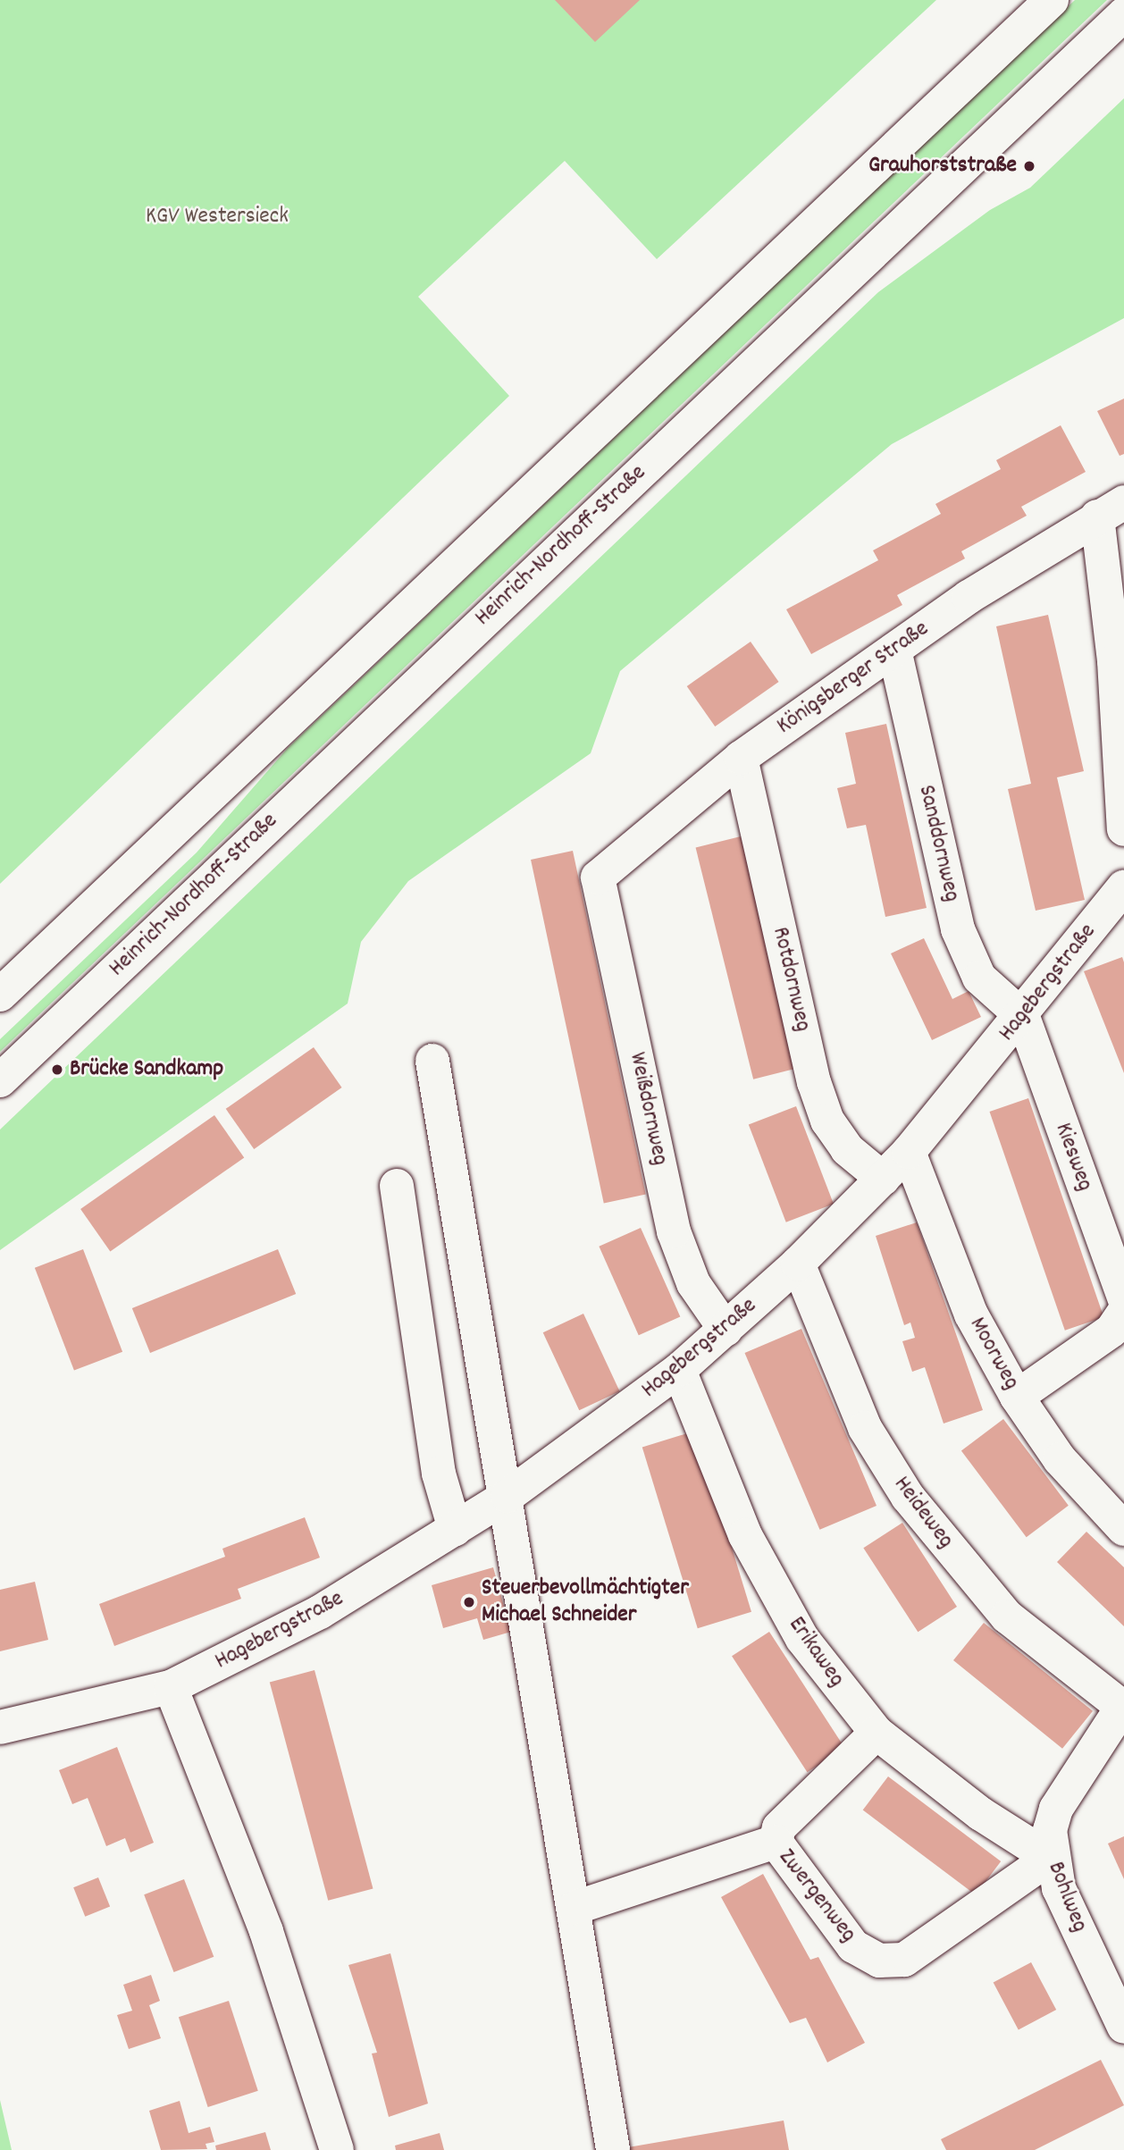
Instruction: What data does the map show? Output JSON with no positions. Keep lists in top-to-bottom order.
{
  "streets": {
    "street": [
      "Heinrich-Nordhoff-Straße",
      "Königsberger Straße",
      "Sanddornweg",
      "Rotdornweg",
      "Hagebergstraße",
      "Weißdornweg",
      "Kiesweg",
      "Moorweg",
      "Heideweg",
      "Erikaweg",
      "Zwergenweg",
      "Bohlweg"
    ]
  },
  "crossings": [
    ["Königsberger Straße", "Sanddornweg"],
    ["Königsberger Straße", "Rotdornweg"],
    ["Königsberger Straße", "Weißdornweg"],
    ["Sanddornweg", "Hagebergstraße"],
    ["Sanddornweg", "Kiesweg"],
    ["Rotdornweg", "Hagebergstraße"],
    ["Hagebergstraße", "Weißdornweg"],
    ["Hagebergstraße", "Kiesweg"],
    ["Hagebergstraße", "Moorweg"],
    ["Hagebergstraße", "Heideweg"],
    ["Hagebergstraße", "Erikaweg"],
    ["Heideweg", "Bohlweg"],
    ["Erikaweg", "Zwergenweg"],
    ["Erikaweg", "Bohlweg"],
    ["Zwergenweg", "Bohlweg"]
  ],
  "parks": ["KGV Westersieck"],
  "places": ["Grauhorststraße", "Brücke Sandkamp", "Steuerbevollmächtigter Michael Schneider"]
}
